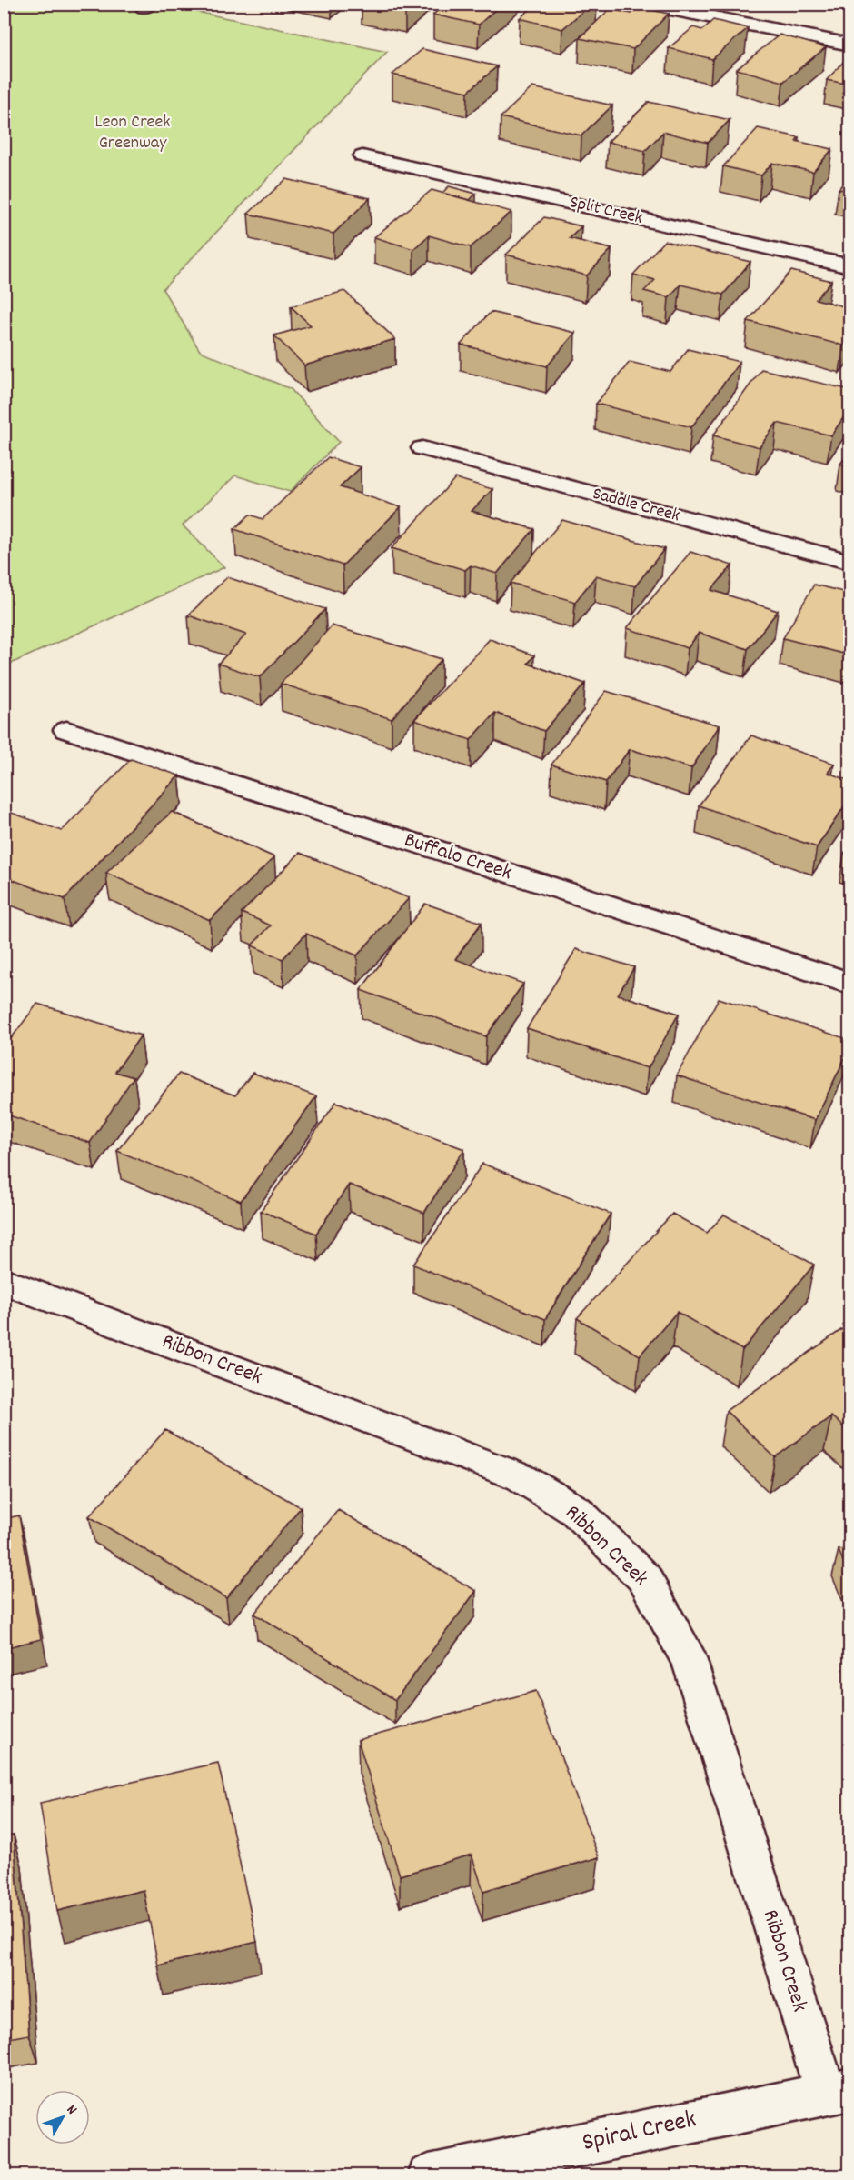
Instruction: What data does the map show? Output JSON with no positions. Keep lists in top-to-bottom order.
{
  "streets": {
    "street": [
      "Split Creek",
      "Saddle Creek",
      "Buffalo Creek",
      "Ribbon Creek",
      "Spiral Creek"
    ]
  },
  "crossings": [
    ["Ribbon Creek", "Spiral Creek"]
  ],
  "parks": ["Leon Creek Greenway"],
  "north": "top right"
}
